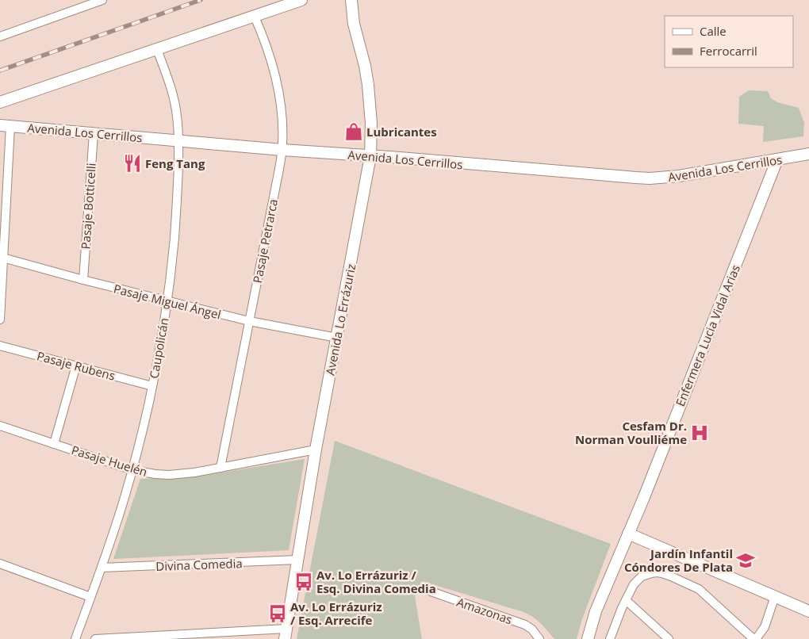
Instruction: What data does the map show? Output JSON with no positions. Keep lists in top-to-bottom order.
{
  "streets": {
    "street": [
      "Avenida Los Cerrillos",
      "Pasaje Botticelli",
      "Pasaje Petrarca",
      "Pasaje Miguel Ángel",
      "Avenida Lo Errázuriz",
      "Enfermera Lucia Vidal Arias",
      "Caupolicán",
      "Pasaje Rubens",
      "Pasaje Huelén",
      "Divina Comedia",
      "Amazonas"
    ]
  },
  "crossings": [
    ["Avenida Los Cerrillos", "Pasaje Botticelli"],
    ["Avenida Los Cerrillos", "Pasaje Petrarca"],
    ["Avenida Los Cerrillos", "Avenida Lo Errázuriz"],
    ["Avenida Los Cerrillos", "Enfermera Lucia Vidal Arias"],
    ["Avenida Los Cerrillos", "Caupolicán"],
    ["Pasaje Botticelli", "Pasaje Miguel Ángel"],
    ["Pasaje Petrarca", "Pasaje Miguel Ángel"],
    ["Pasaje Petrarca", "Pasaje Huelén"],
    ["Pasaje Miguel Ángel", "Avenida Lo Errázuriz"],
    ["Pasaje Miguel Ángel", "Caupolicán"],
    ["Avenida Lo Errázuriz", "Pasaje Huelén"],
    ["Avenida Lo Errázuriz", "Divina Comedia"],
    ["Caupolicán", "Pasaje Rubens"],
    ["Caupolicán", "Pasaje Huelén"],
    ["Caupolicán", "Divina Comedia"]
  ],
  "places": {
    "shop": ["Lubricantes"],
    "restaurant": ["Feng Tang"],
    "hospital": ["Cesfam Dr. Norman Voulliéme"],
    "school or university": ["Jardín Infantil Cóndores De Plata"],
    "bus stop": ["Av. Lo Errázuriz / Esq. Divina Comedia", "Av. Lo Errázuriz / Esq. Arrecife"]
  },
  "legend": ["Calle", "Ferrocarril"]
}
